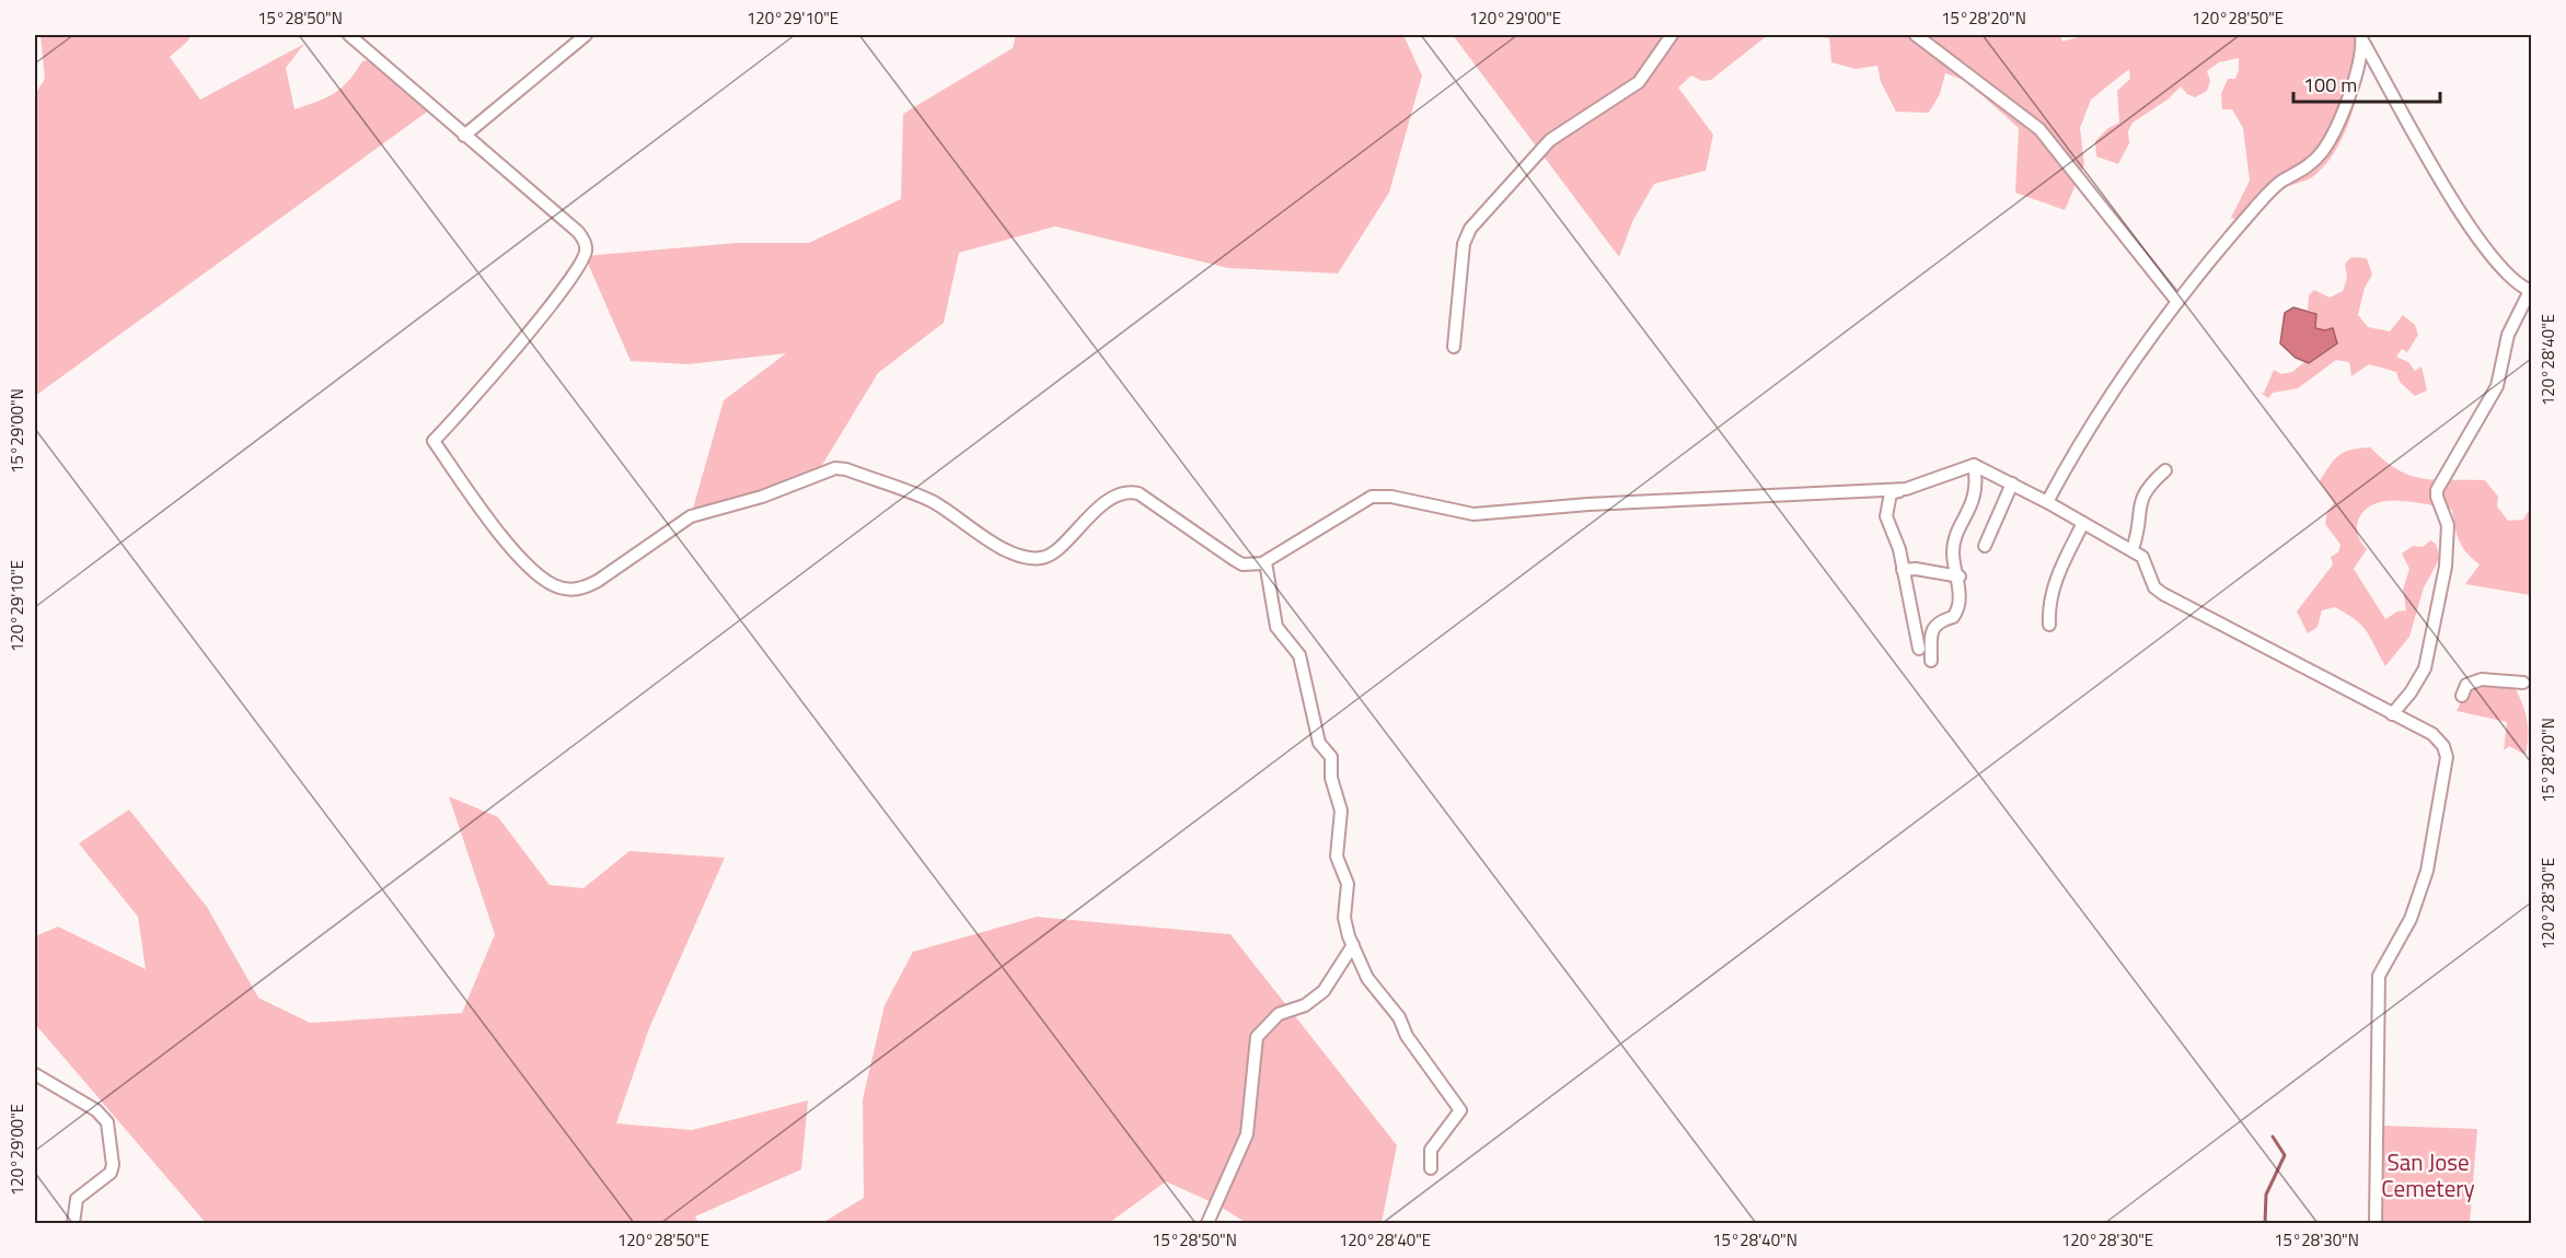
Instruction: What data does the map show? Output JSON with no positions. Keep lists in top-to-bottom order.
{
  "parks": ["San Jose Cemetery"],
  "scale_bar": "100 m",
  "coordinates": [
    "15°28'50\"N",
    "120°29'10\"E",
    "120°29'00\"E",
    "15°28'20\"N",
    "120°28'50\"E",
    "120°28'40\"E",
    "15°29'00\"N",
    "120°28'30\"E",
    "15°28'40\"N",
    "15°28'30\"N"
  ]
}
